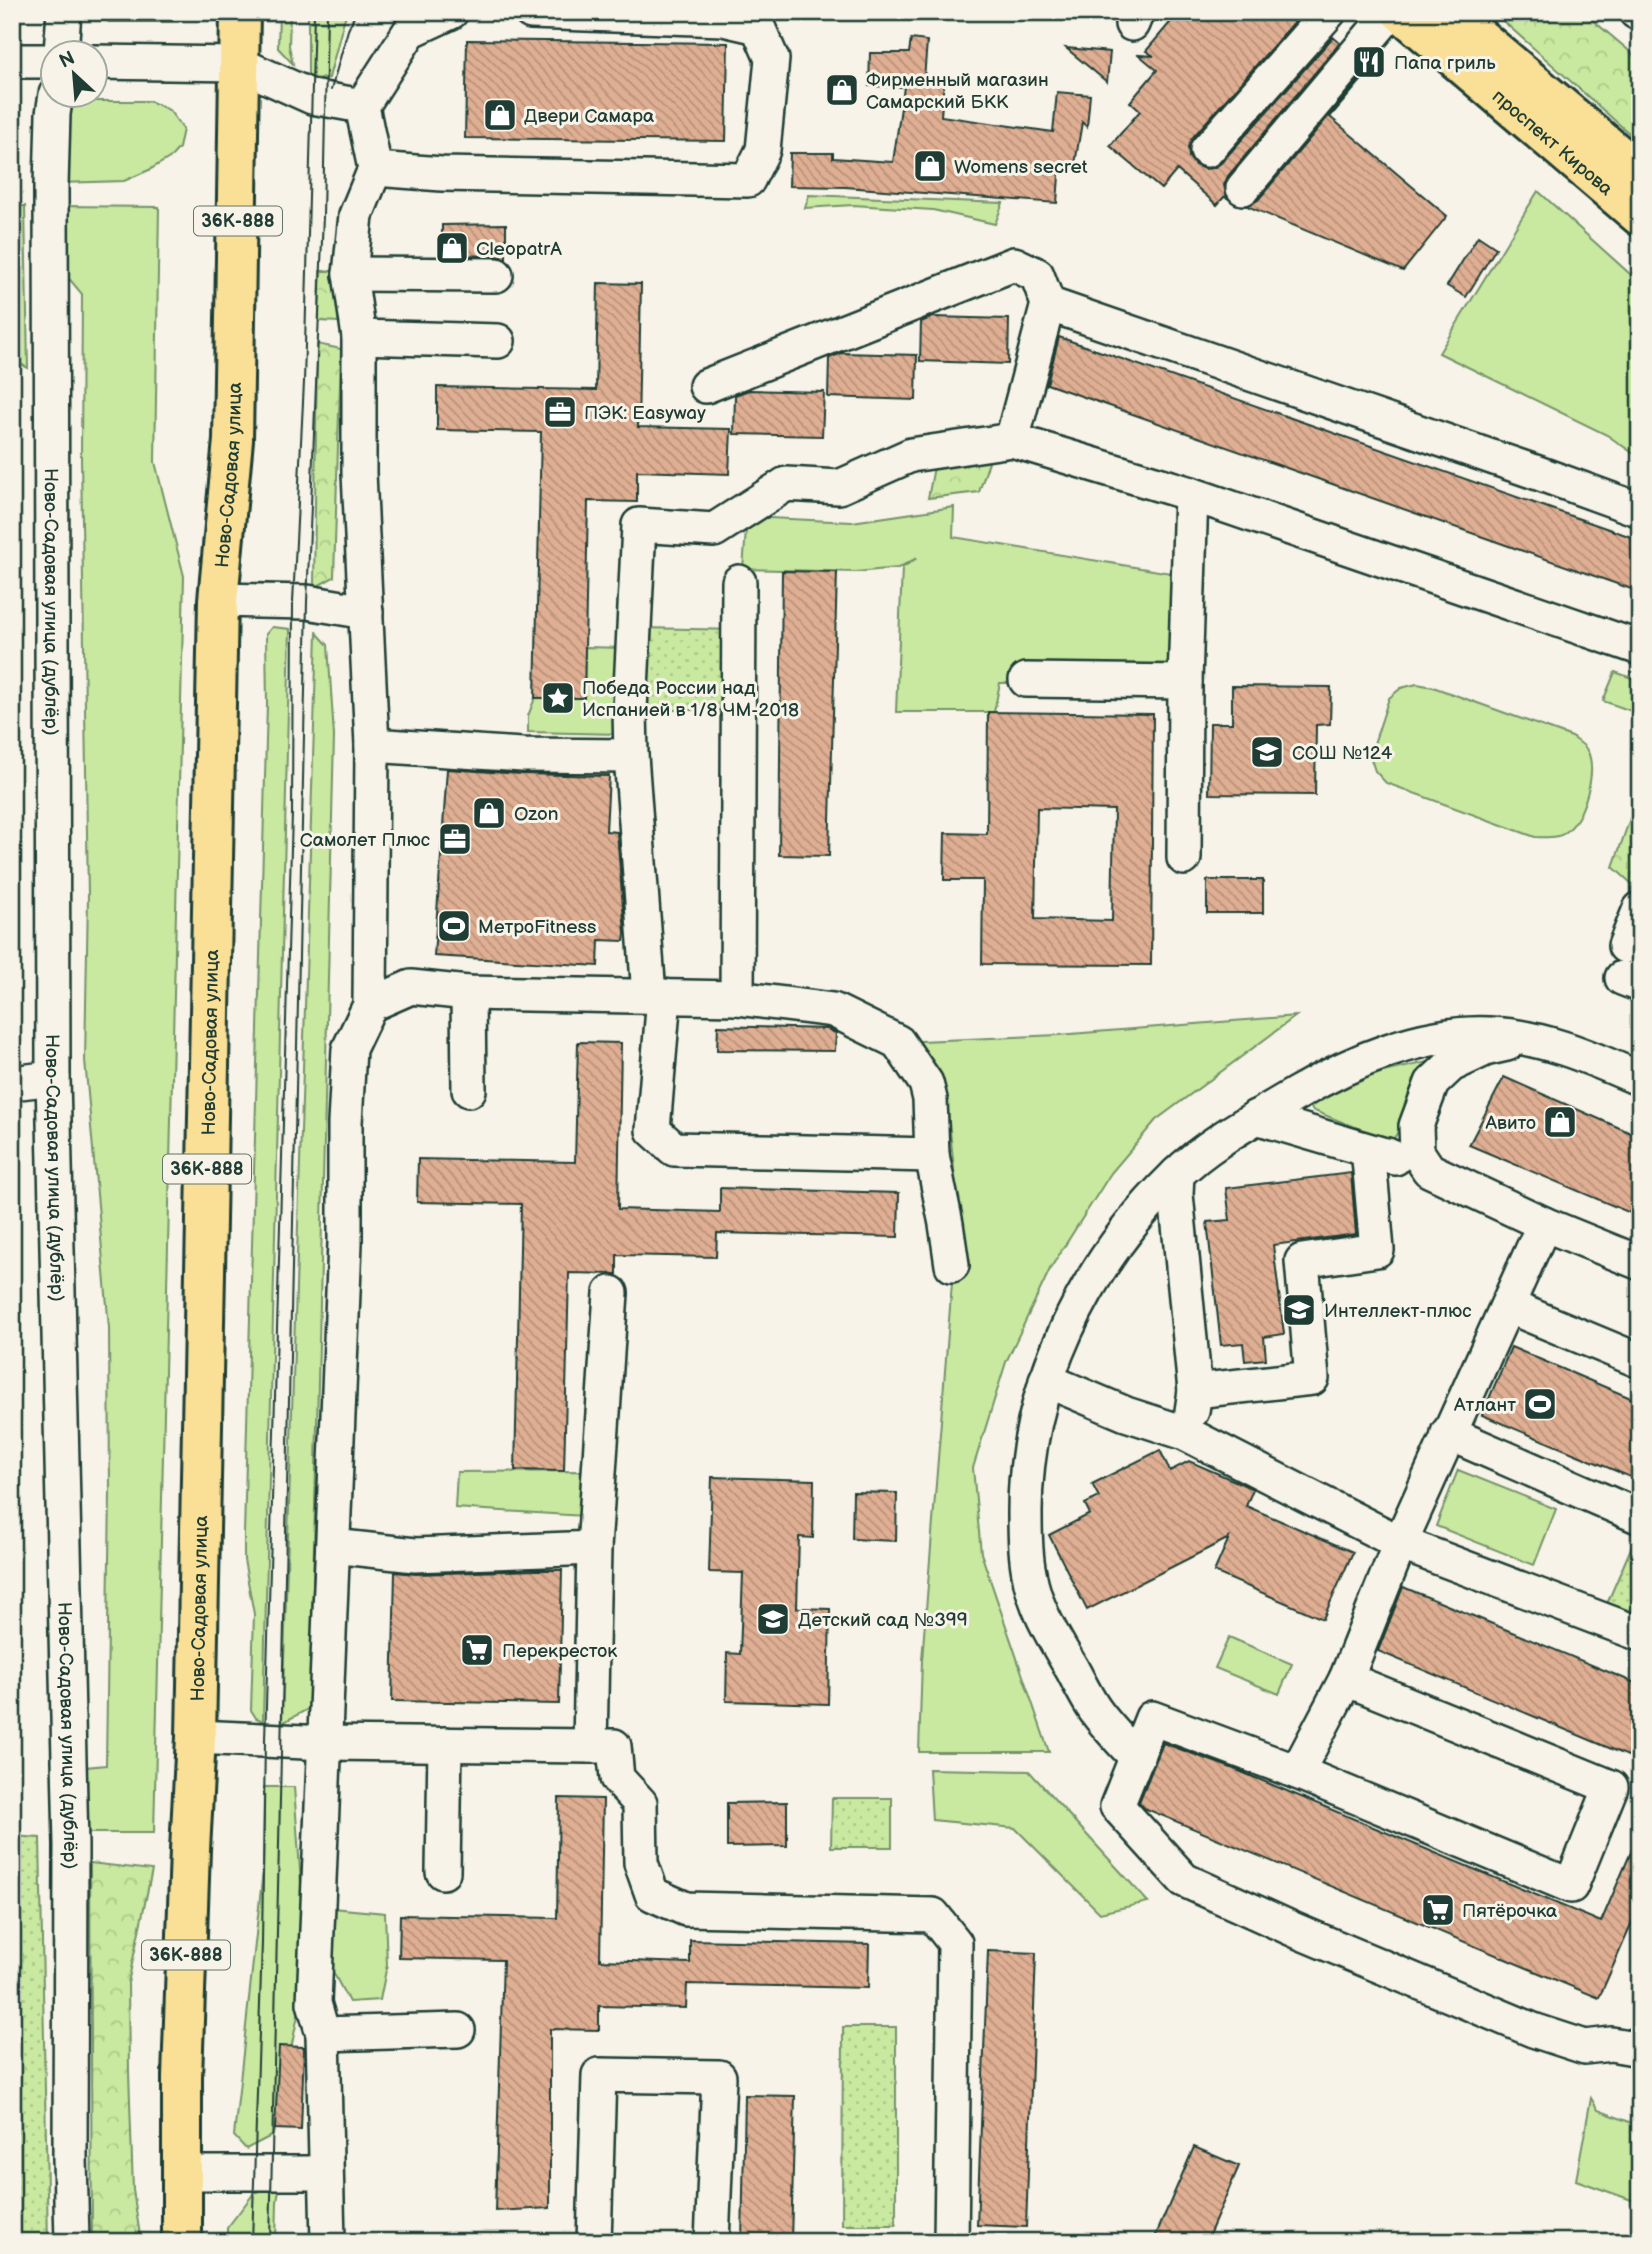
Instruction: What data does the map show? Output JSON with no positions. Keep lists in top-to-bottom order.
{
  "streets": {
    "main road": ["проспект Кирова", "36К-888", "Ново-Садовая улица"],
    "street": ["Ново-Садовая улица (дублёр)"]
  },
  "places": {
    "restaurant": ["Папа гриль"],
    "shop": [
      "Фирменный магазин Самарский БКК",
      "Двери Самара",
      "Womens secret",
      "CleopatrA",
      "Ozon",
      "Авито"
    ],
    "office": ["ПЭК: Easyway", "Самолет Плюс"],
    "place": ["Победа России над Испанией в 1/8 ЧМ-2018"],
    "school or university": ["СОШ №124", "Интеллект-плюс", "Детский сад №399"],
    "sports": ["МетроFitness", "Атлант"],
    "supermarket": ["Перекресток", "Пятёрочка"]
  },
  "north": "top left"
}
